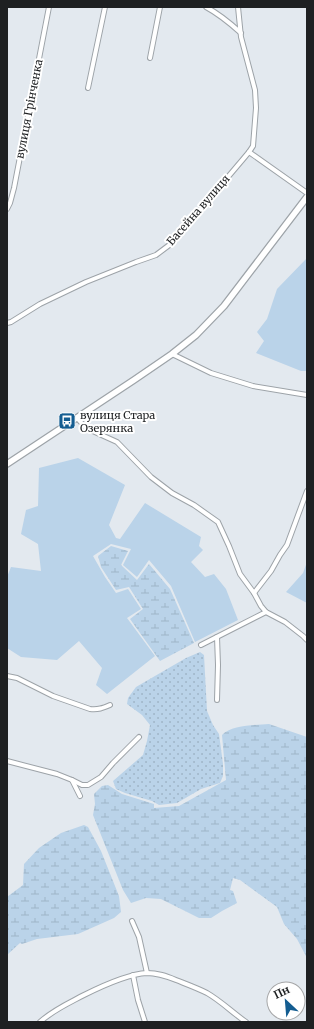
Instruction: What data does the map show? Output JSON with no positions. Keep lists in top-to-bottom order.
{
  "streets": {
    "street": ["вулиця Грінченка", "Басейна вулиця"]
  },
  "places": {
    "bus stop": ["вулиця Стара Озерянка"]
  },
  "north": "top left"
}
